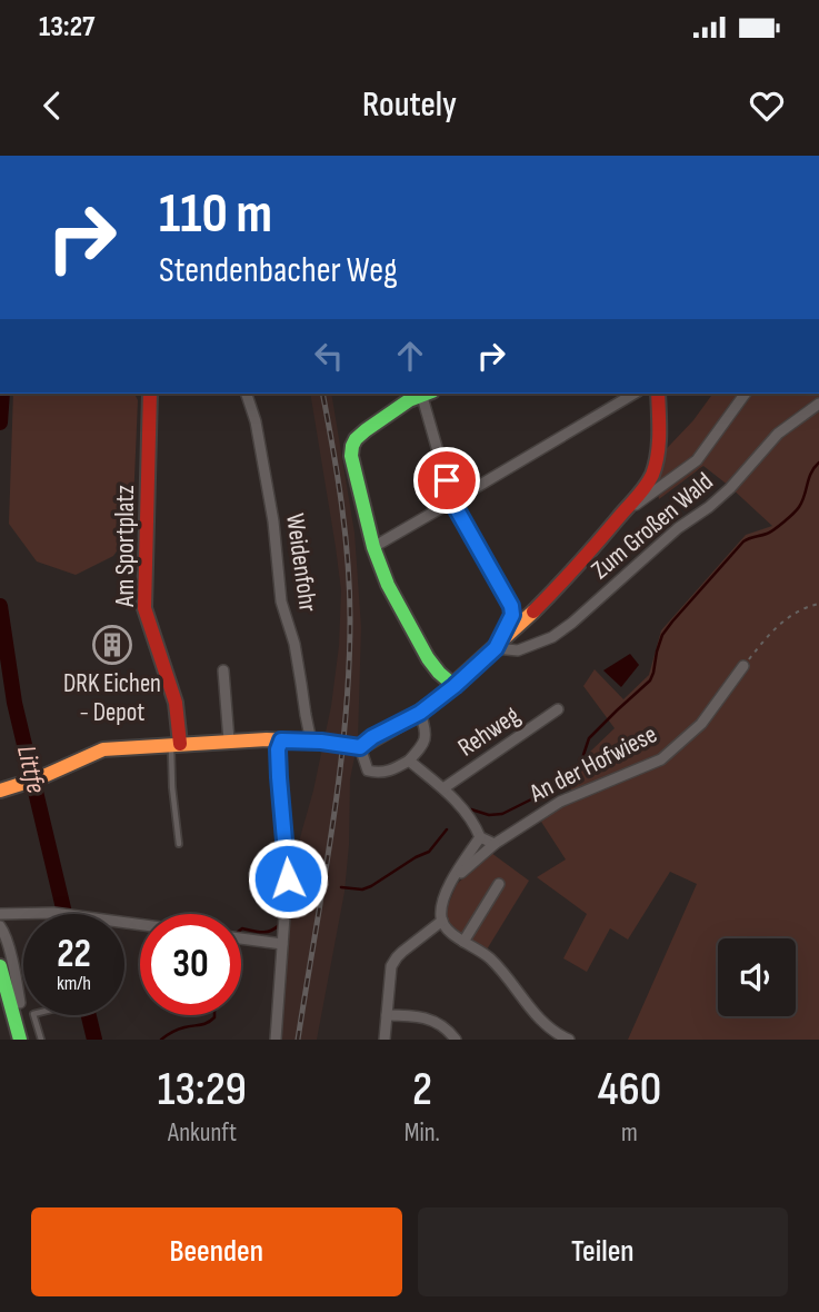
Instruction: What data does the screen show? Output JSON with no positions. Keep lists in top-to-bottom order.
{
  "streets": {
    "street": [
      "Zum Großen Wald",
      "Am Sportplatz",
      "Weidenfohr",
      "Rehweg",
      "An der Hofwiese"
    ]
  },
  "water": ["Littfe"],
  "places": {
    "building": ["DRK Eichen - Depot"]
  },
  "page": {
    "status": "13:27",
    "header": "Routely",
    "turn": ["110 m", "Stendenbacher Weg"],
    "speed": "22 km/h",
    "limit": "30",
    "eta": [
      "13:29",
      "Ankunft",
      "2",
      "Min.",
      "460",
      "m"
    ],
    "buttons": ["Beenden", "Teilen"]
  }
}
